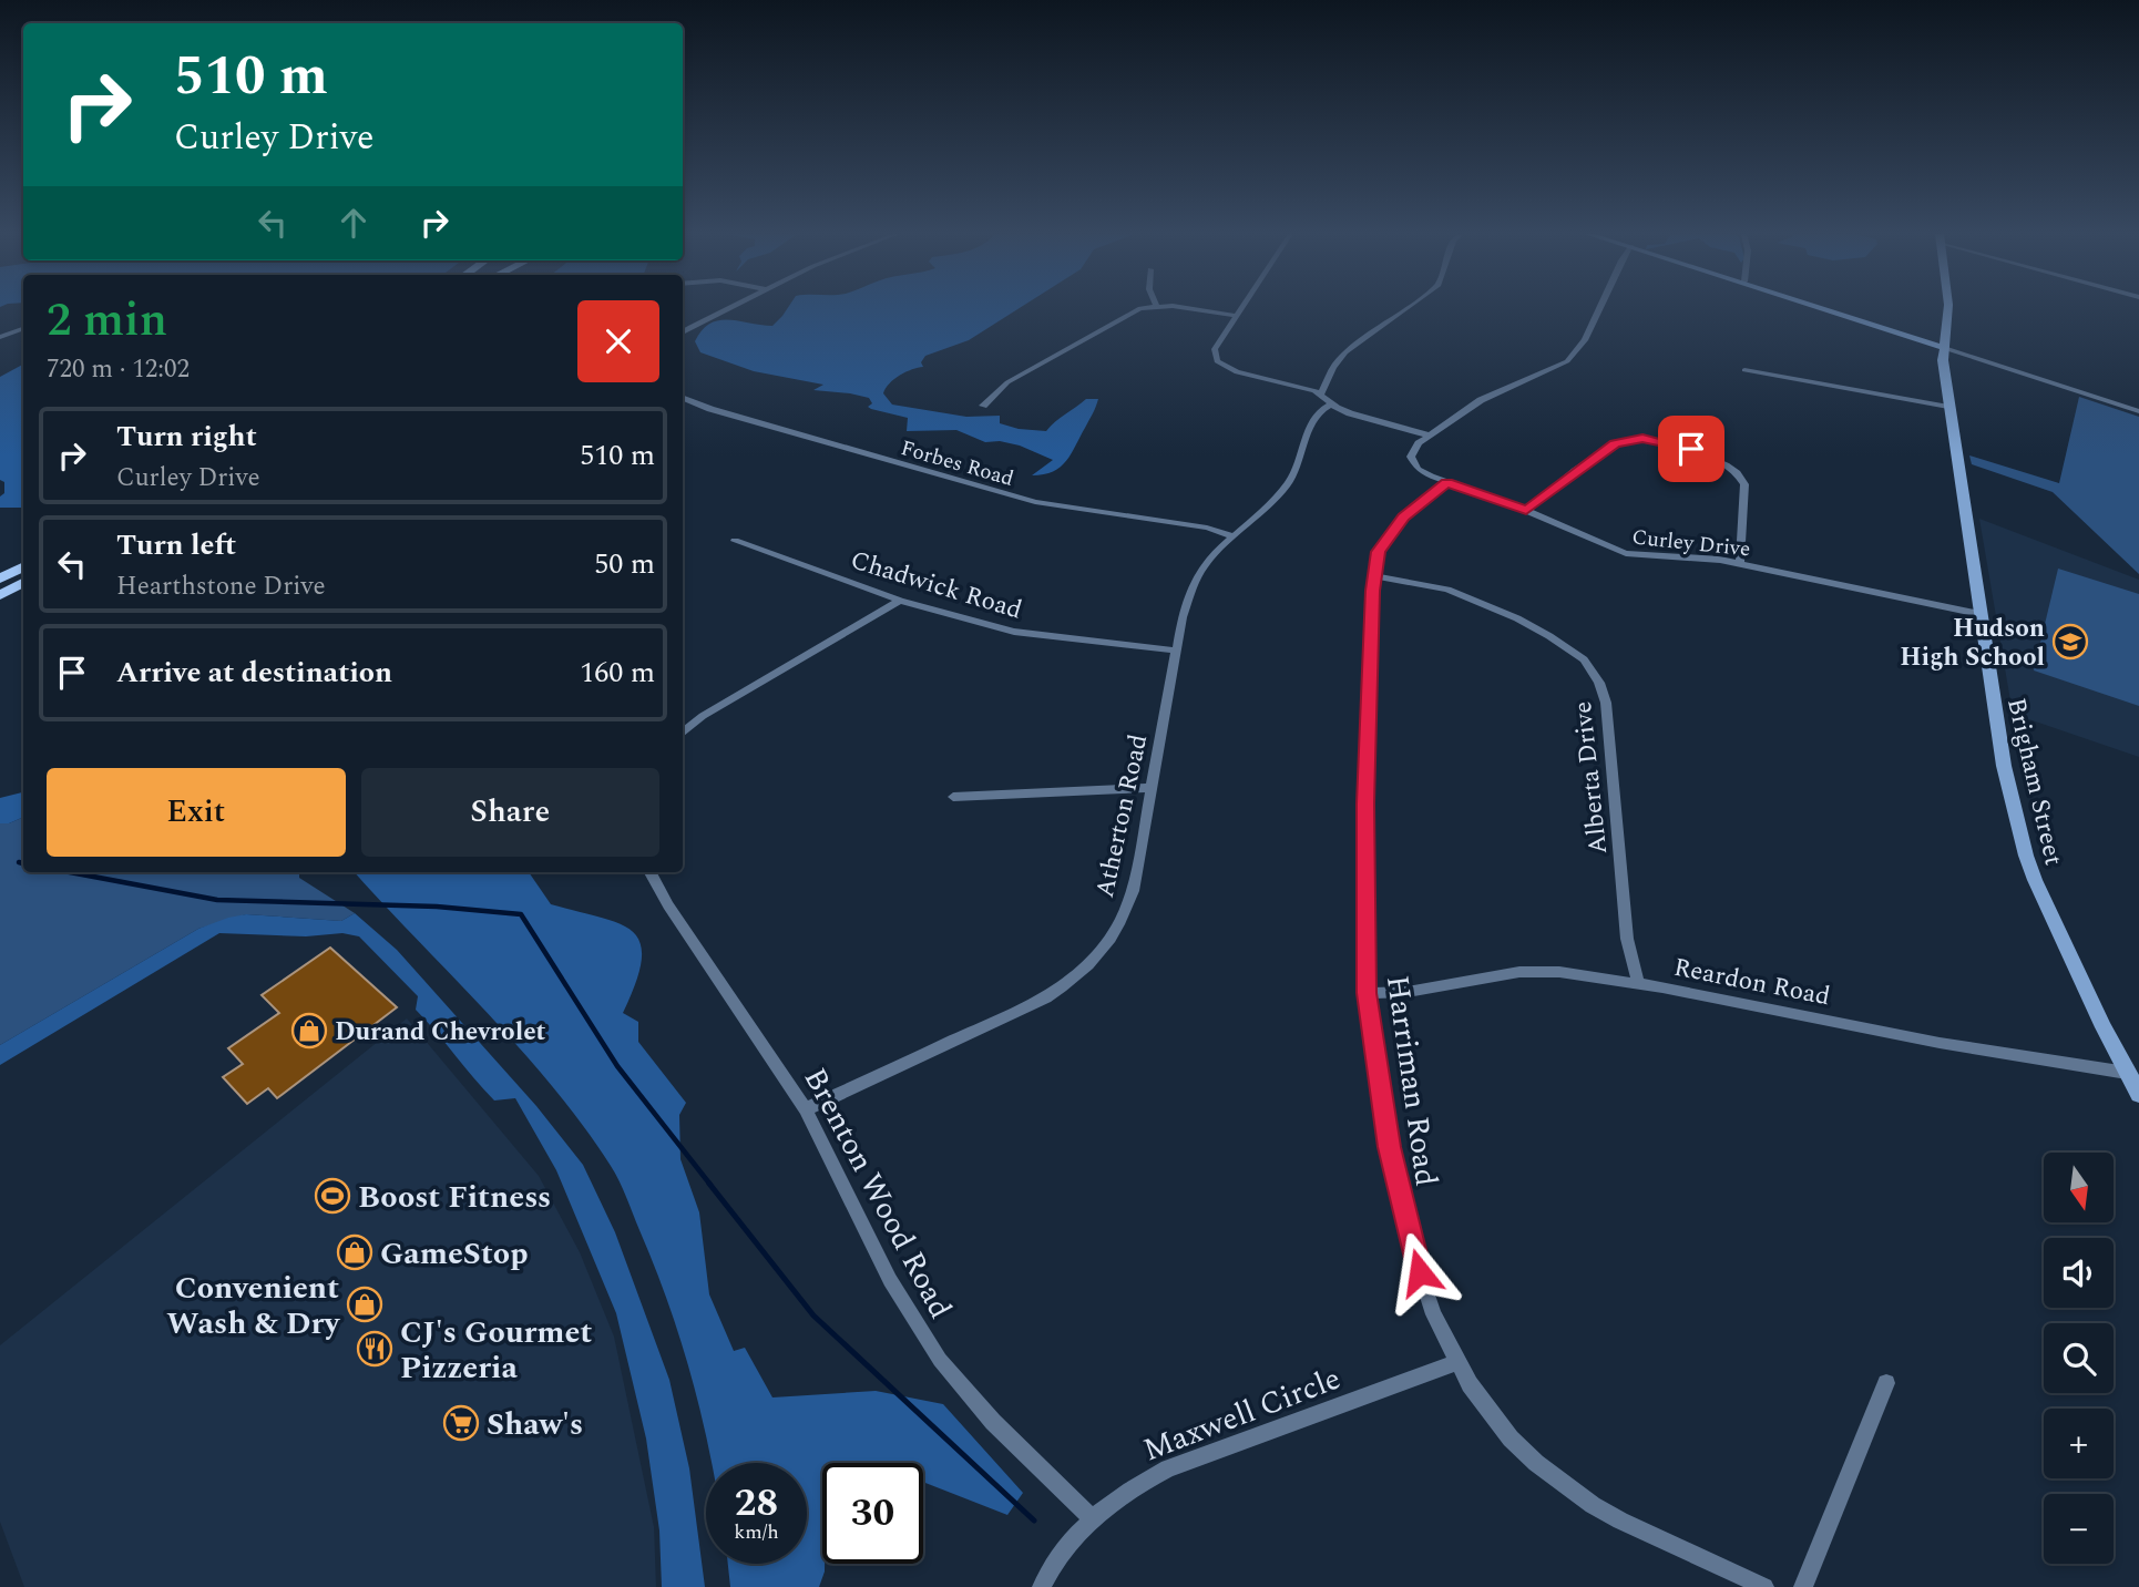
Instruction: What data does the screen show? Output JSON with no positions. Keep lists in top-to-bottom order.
{
  "streets": {
    "street": [
      "Forbes Road",
      "Curley Drive",
      "Chadwick Road",
      "Alberta Drive",
      "Brigham Street",
      "Atherton Road",
      "Reardon Road",
      "Harriman Road",
      "Brenton Wood Road",
      "Maxwell Circle"
    ]
  },
  "crossings": [
    ["Forbes Road", "Atherton Road"],
    ["Curley Drive", "Brigham Street"],
    ["Curley Drive", "Harriman Road"],
    ["Chadwick Road", "Atherton Road"],
    ["Alberta Drive", "Reardon Road"],
    ["Alberta Drive", "Harriman Road"],
    ["Brigham Street", "Reardon Road"],
    ["Atherton Road", "Brenton Wood Road"],
    ["Reardon Road", "Harriman Road"],
    ["Harriman Road", "Maxwell Circle"],
    ["Brenton Wood Road", "Maxwell Circle"]
  ],
  "places": {
    "school or university": ["Hudson High School"],
    "shop": ["Durand Chevrolet", "GameStop", "Convenient Wash & Dry"],
    "sports": ["Boost Fitness"],
    "restaurant": ["CJ's Gourmet Pizzeria"],
    "supermarket": ["Shaw's"]
  },
  "north": "bottom",
  "page": {
    "turn": ["510 m", "Curley Drive"],
    "heading": ["2 min", "720 m · 12:02"],
    "list": [
      {
        "name": "Turn right",
        "note": "Curley Drive",
        "value": "510 m"
      },
      {
        "name": "Turn left",
        "note": "Hearthstone Drive",
        "value": "50 m"
      },
      {
        "name": "Arrive at destination",
        "value": "160 m"
      }
    ],
    "buttons": ["Exit", "Share"],
    "map_buttons": ["+", "−"],
    "speed": "28 km/h",
    "limit": "30"
  }
}
